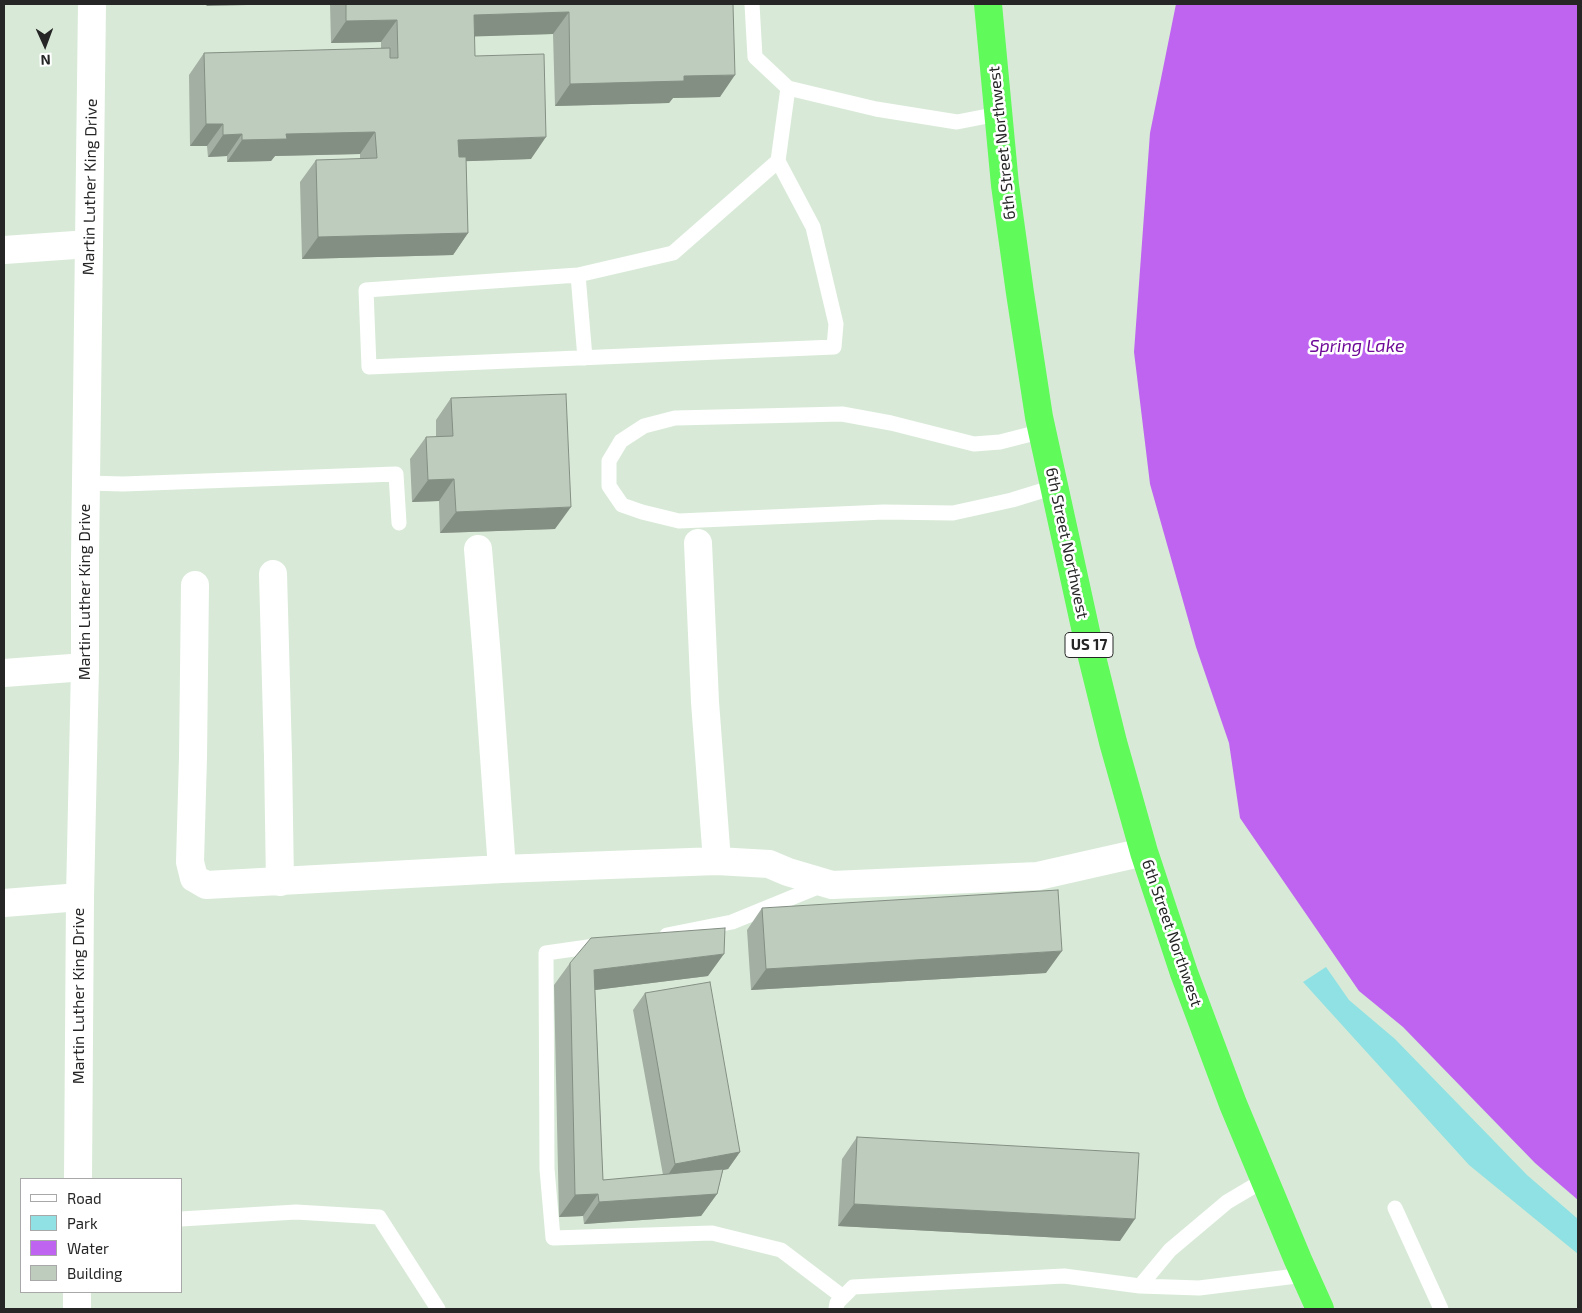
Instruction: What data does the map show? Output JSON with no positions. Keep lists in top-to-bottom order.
{
  "streets": {
    "highway": ["6th Street Northwest", "US 17"],
    "street": ["Martin Luther King Drive"]
  },
  "crossings": [
    ["6th Street Northwest", "US 17"]
  ],
  "water": ["Spring Lake"],
  "legend": [
    "Road",
    "Park",
    "Water",
    "Building"
  ],
  "north": "bottom"
}
